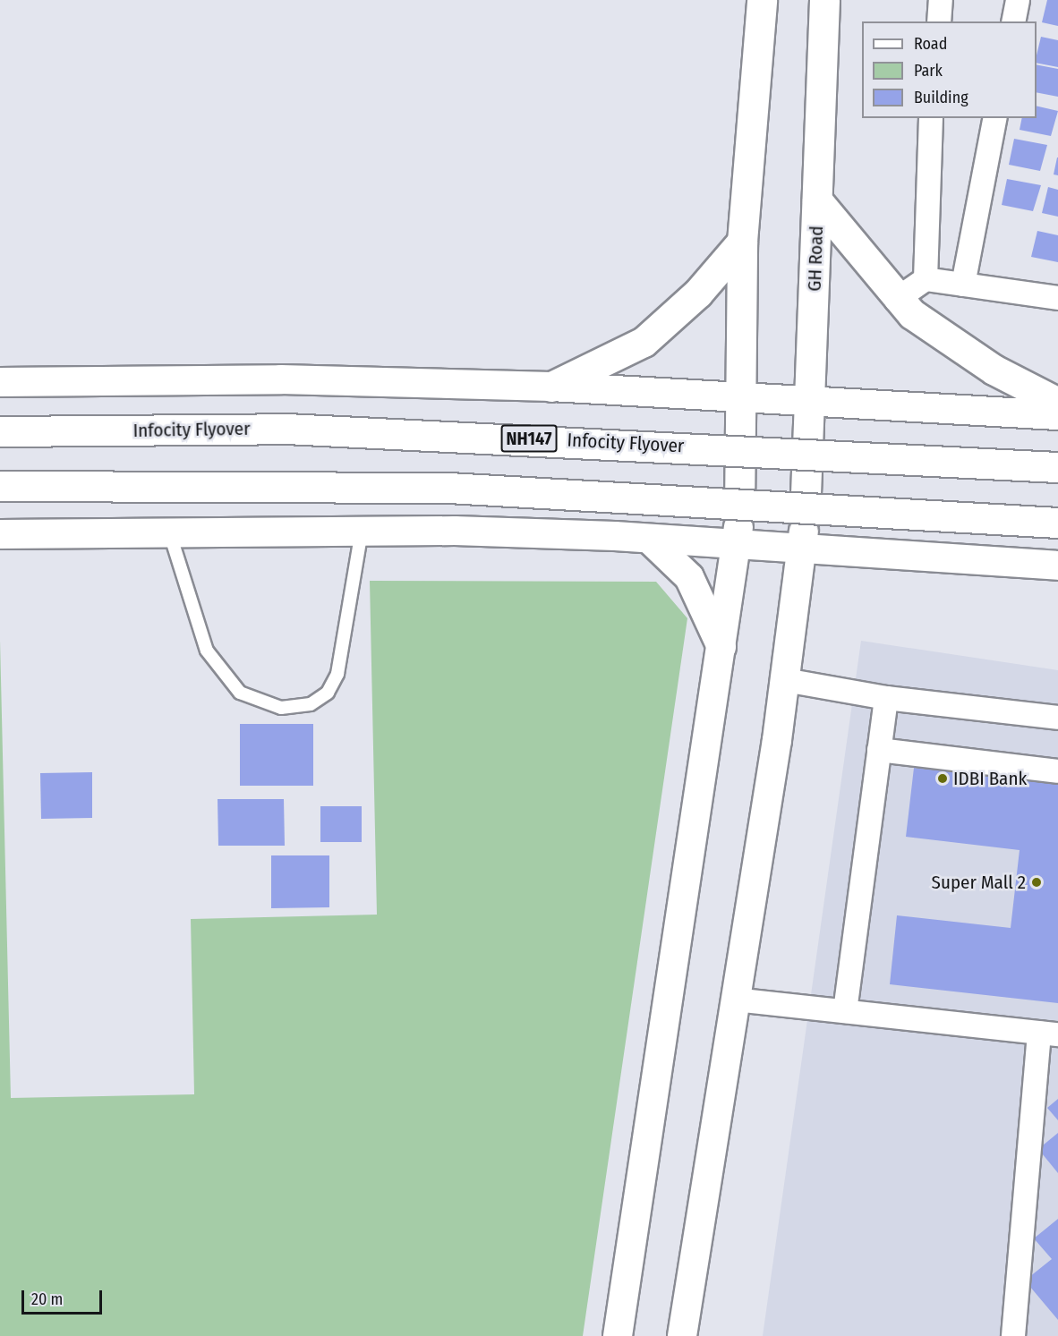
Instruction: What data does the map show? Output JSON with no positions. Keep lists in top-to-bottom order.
{
  "streets": {
    "main road": ["GH Road", "Infocity Flyover", "NH147"]
  },
  "places": ["IDBI Bank", "Super Mall 2"],
  "legend": ["Road", "Park", "Building"],
  "scale_bar": "20 m"
}
